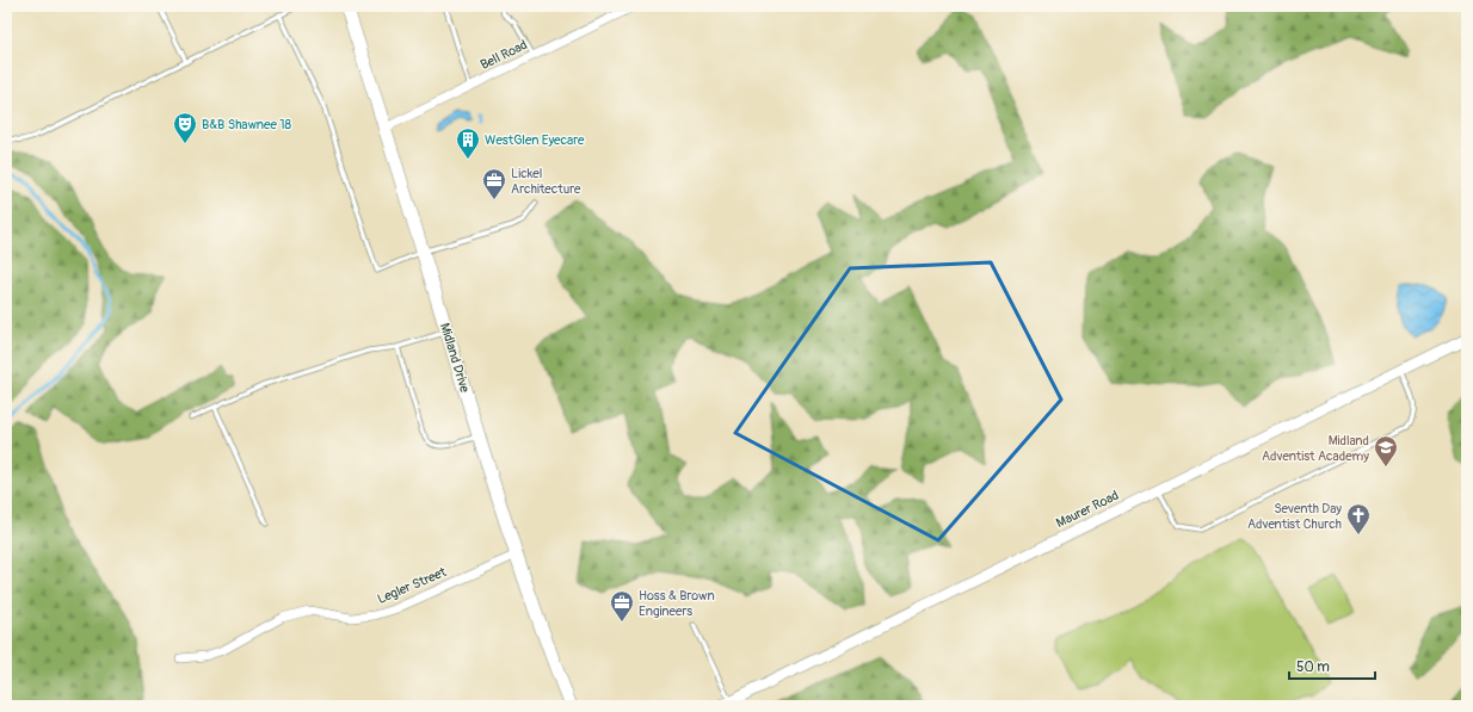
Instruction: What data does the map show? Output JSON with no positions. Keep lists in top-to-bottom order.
{
  "streets": {
    "main road": ["Midland Drive"],
    "street": ["Bell Road", "Maurer Road", "Legler Street"]
  },
  "crossings": [
    ["Bell Road", "Midland Drive"],
    ["Midland Drive", "Legler Street"]
  ],
  "places": {
    "theatre": ["B&B Shawnee 18"],
    "building": ["WestGlen Eyecare"],
    "office": ["Lickel Architecture", "Hoss & Brown Engineers"],
    "school or university": ["Midland Adventist Academy"],
    "church": ["Seventh Day Adventist Church"]
  },
  "scale_bar": "50 m"
}
